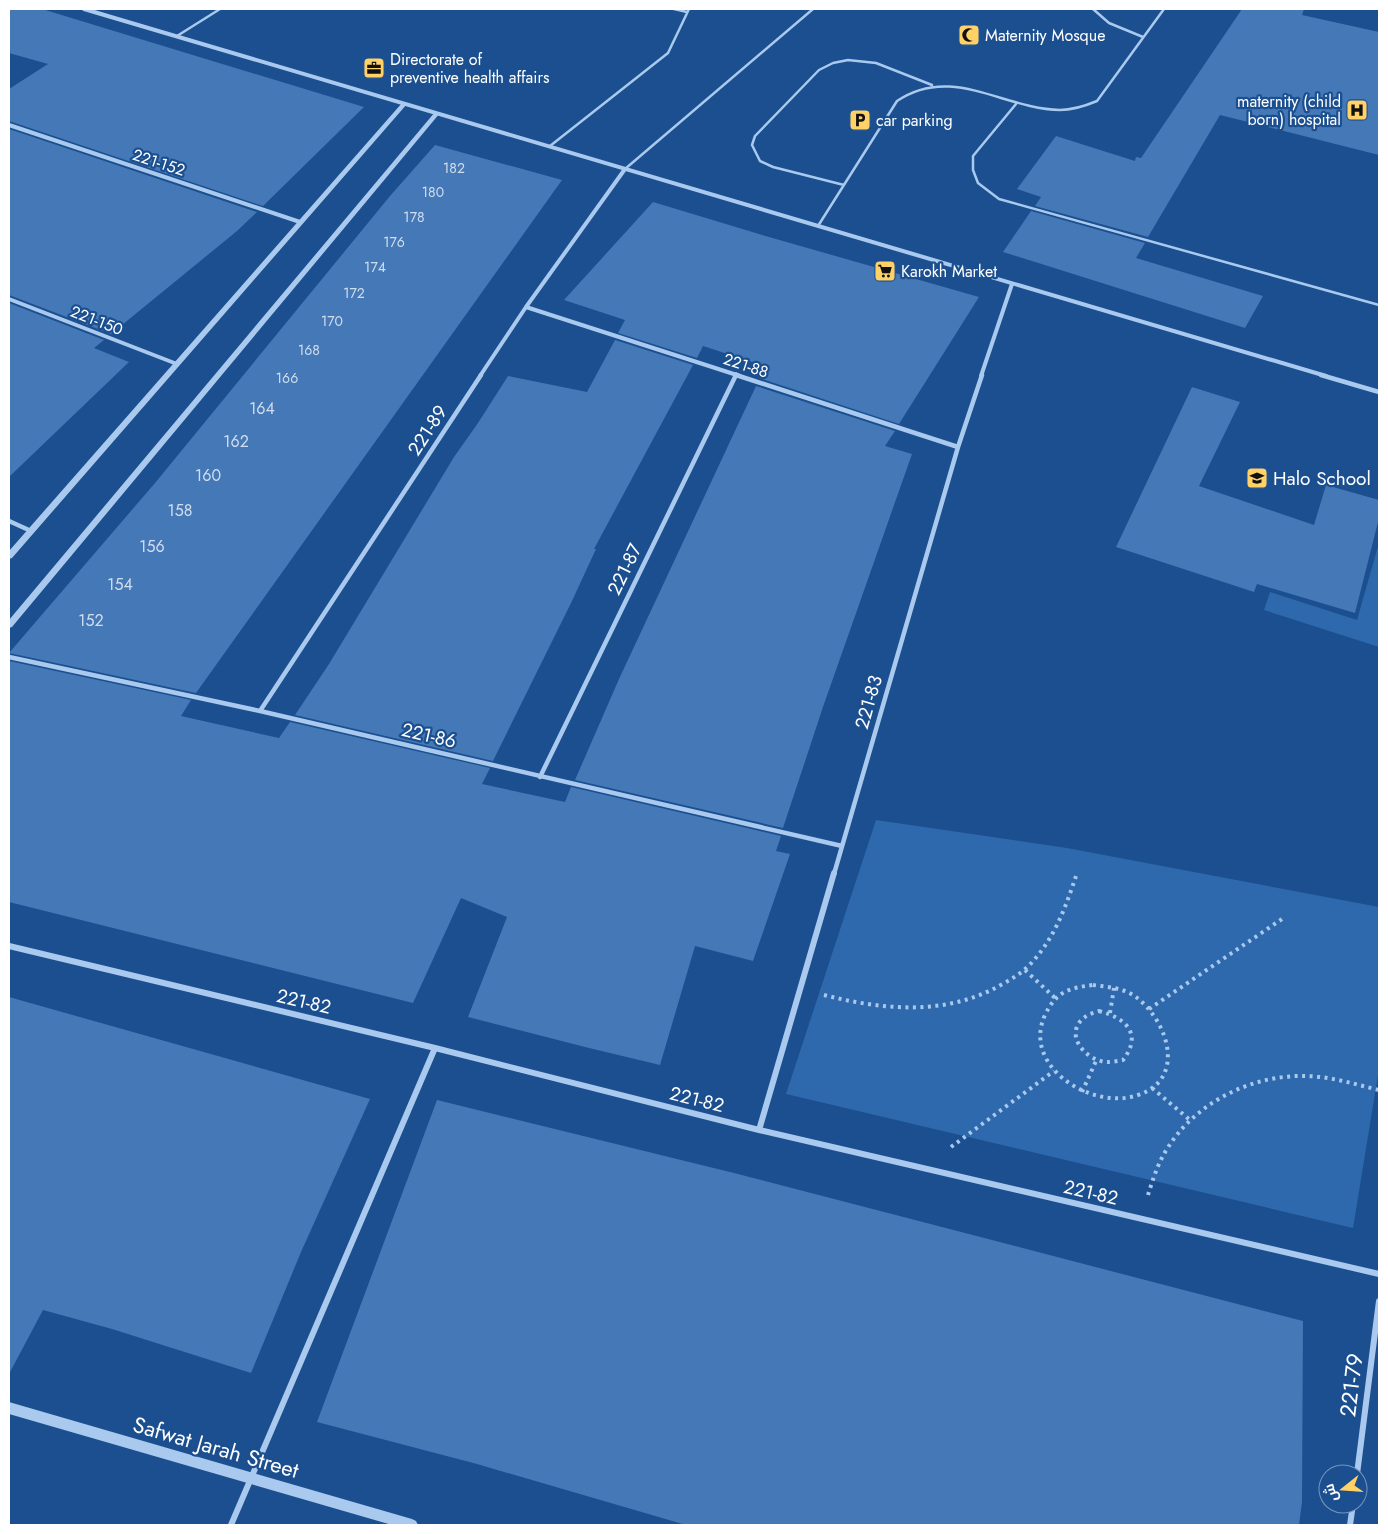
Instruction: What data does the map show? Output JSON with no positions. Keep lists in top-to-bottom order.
{
  "streets": {
    "street": [
      "221-152",
      "221-150",
      "221-88",
      "221-89",
      "221-87",
      "221-83",
      "221-86",
      "221-82",
      "221-79",
      "Safwat Jarah Street"
    ]
  },
  "crossings": [
    ["221-88", "221-89"],
    ["221-88", "221-87"],
    ["221-88", "221-83"],
    ["221-89", "221-86"],
    ["221-87", "221-86"],
    ["221-83", "221-86"],
    ["221-83", "221-82"]
  ],
  "places": {
    "mosque": ["Maternity Mosque"],
    "office": ["Directorate of preventive health affairs"],
    "hospital": ["maternity (child born) hospital"],
    "parking": ["car parking"],
    "supermarket": ["Karokh Market"],
    "school or university": ["Halo School"]
  },
  "house_numbers": [
    "182",
    "180",
    "178",
    "176",
    "174",
    "172",
    "170",
    "168",
    "166",
    "164",
    "162",
    "160",
    "158",
    "156",
    "154",
    "152"
  ],
  "north": "left"
}
